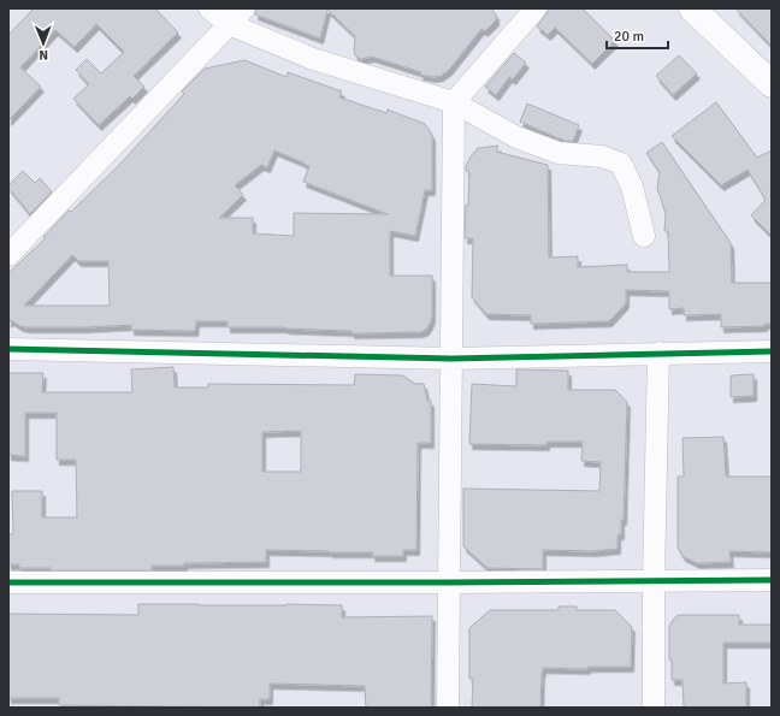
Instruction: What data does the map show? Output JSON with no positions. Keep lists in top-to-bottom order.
{
  "scale_bar": "20 m",
  "north": "bottom"
}
